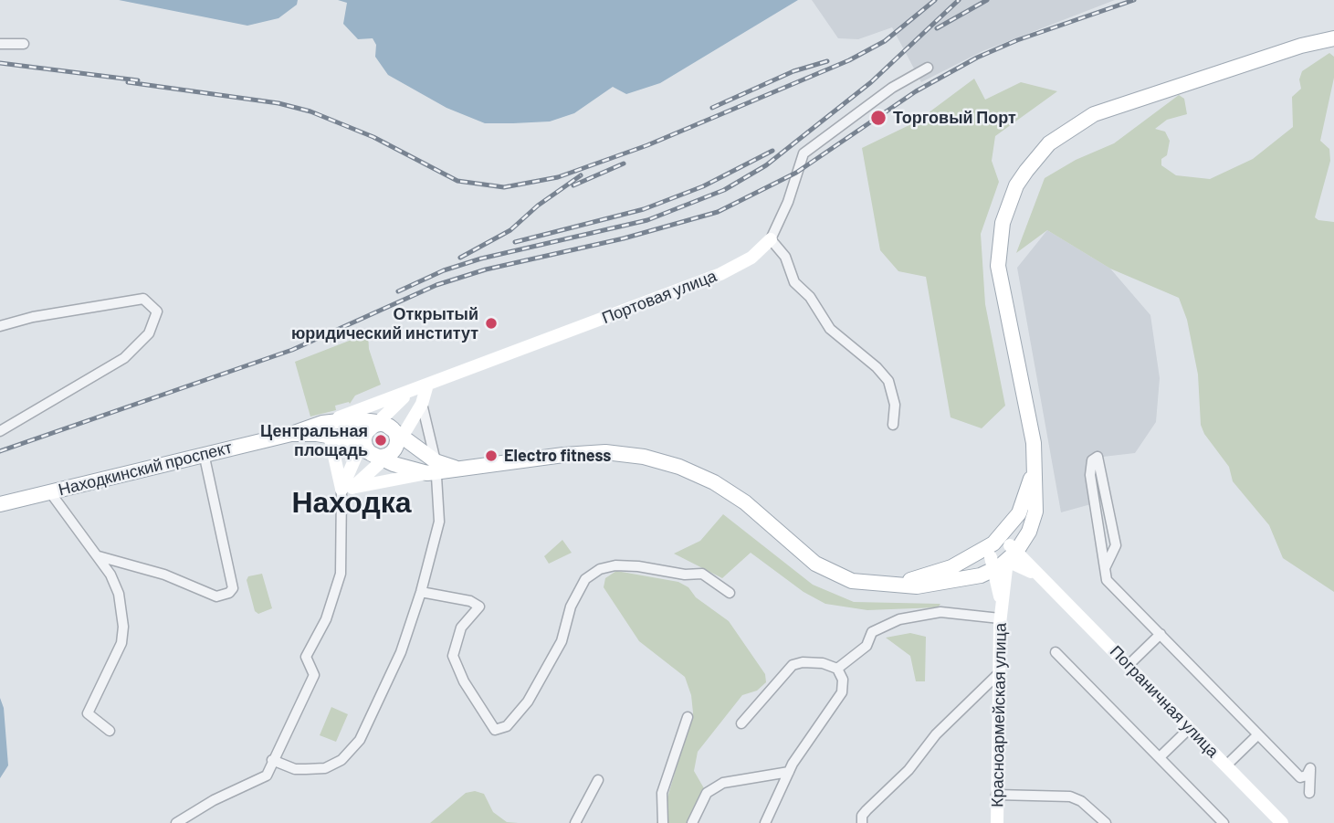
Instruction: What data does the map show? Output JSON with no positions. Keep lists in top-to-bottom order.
{
  "streets": {
    "main road": ["Находкинский проспект"],
    "street": ["Портовая улица", "Пограничная улица", "Красноармейская улица"]
  },
  "crossings": [
    ["Портовая улица", "Находкинский проспект"],
    ["Пограничная улица", "Красноармейская улица"]
  ],
  "districts": ["Находка"],
  "places": [
    "Торговый Порт",
    "Открытый юридический институт",
    "Центральная площадь",
    "Electro fitness"
  ]
}
